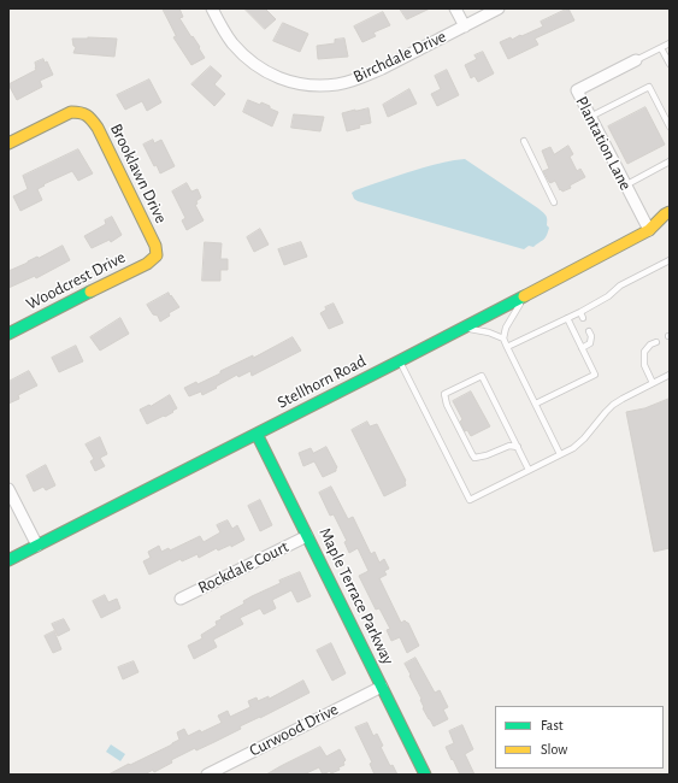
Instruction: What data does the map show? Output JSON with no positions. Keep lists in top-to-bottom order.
{
  "streets": {
    "street": [
      "Birchdale Drive",
      "Plantation Lane",
      "Brooklawn Drive",
      "Woodcrest Drive",
      "Stellhorn Road",
      "Rockdale Court",
      "Maple Terrace Parkway",
      "Curwood Drive"
    ]
  },
  "crossings": [
    ["Plantation Lane", "Stellhorn Road"],
    ["Brooklawn Drive", "Woodcrest Drive"],
    ["Stellhorn Road", "Maple Terrace Parkway"],
    ["Rockdale Court", "Maple Terrace Parkway"],
    ["Maple Terrace Parkway", "Curwood Drive"]
  ],
  "legend": ["Fast", "Slow"]
}
